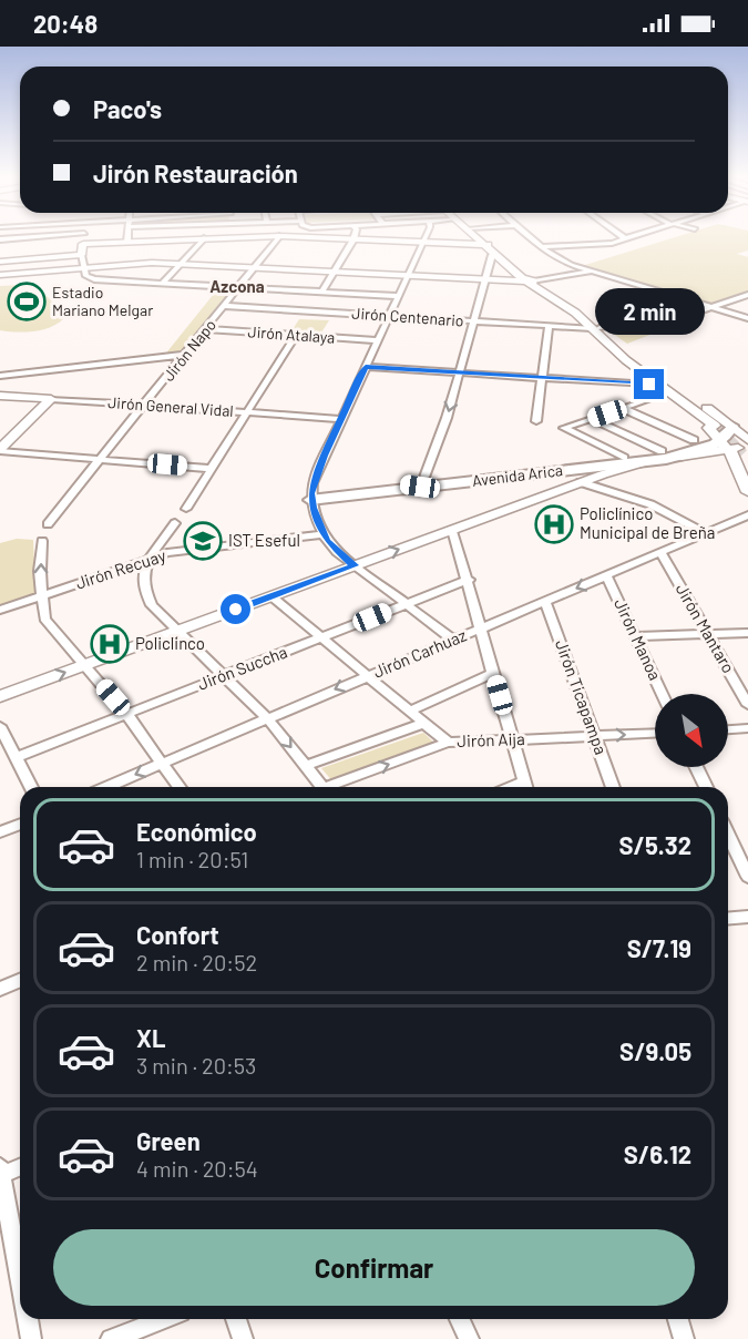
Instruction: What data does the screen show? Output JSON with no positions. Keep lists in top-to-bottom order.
{
  "streets": {
    "main road": ["Avenida Arica"],
    "street": [
      "Jirón Centenario",
      "Jirón Atalaya",
      "Jirón Napo",
      "Jirón General Vidal",
      "Jirón Recuay",
      "Jirón Mantaro",
      "Jirón Manoa",
      "Jirón Carhuaz",
      "Jirón Succha",
      "Jirón Ticapampa",
      "Jirón Aija"
    ]
  },
  "crossings": [
    ["Jirón Centenario", "Jirón Napo"],
    ["Jirón Atalaya", "Jirón Napo"],
    ["Jirón Napo", "Jirón General Vidal"],
    ["Jirón Mantaro", "Jirón Carhuaz"],
    ["Jirón Manoa", "Jirón Carhuaz"],
    ["Jirón Carhuaz", "Jirón Ticapampa"],
    ["Jirón Ticapampa", "Jirón Aija"]
  ],
  "districts": ["Azcona"],
  "places": {
    "sports": ["Estadio Mariano Melgar"],
    "hospital": ["Policlínico Municipal de Breña", "Policlinco"],
    "school or university": ["IST Eseful"]
  },
  "north": "bottom right",
  "page": {
    "status": "20:48",
    "banner": ["Paco's", "Jirón Restauración"],
    "bubble": "2 min",
    "list": [
      {
        "name": "Económico",
        "note": "1 min · 20:51",
        "value": "S/5.32"
      },
      {
        "name": "Confort",
        "note": "2 min · 20:52",
        "value": "S/7.19"
      },
      {
        "name": "XL",
        "note": "3 min · 20:53",
        "value": "S/9.05"
      },
      {
        "name": "Green",
        "note": "4 min · 20:54",
        "value": "S/6.12"
      }
    ],
    "buttons": "Confirmar"
  }
}
